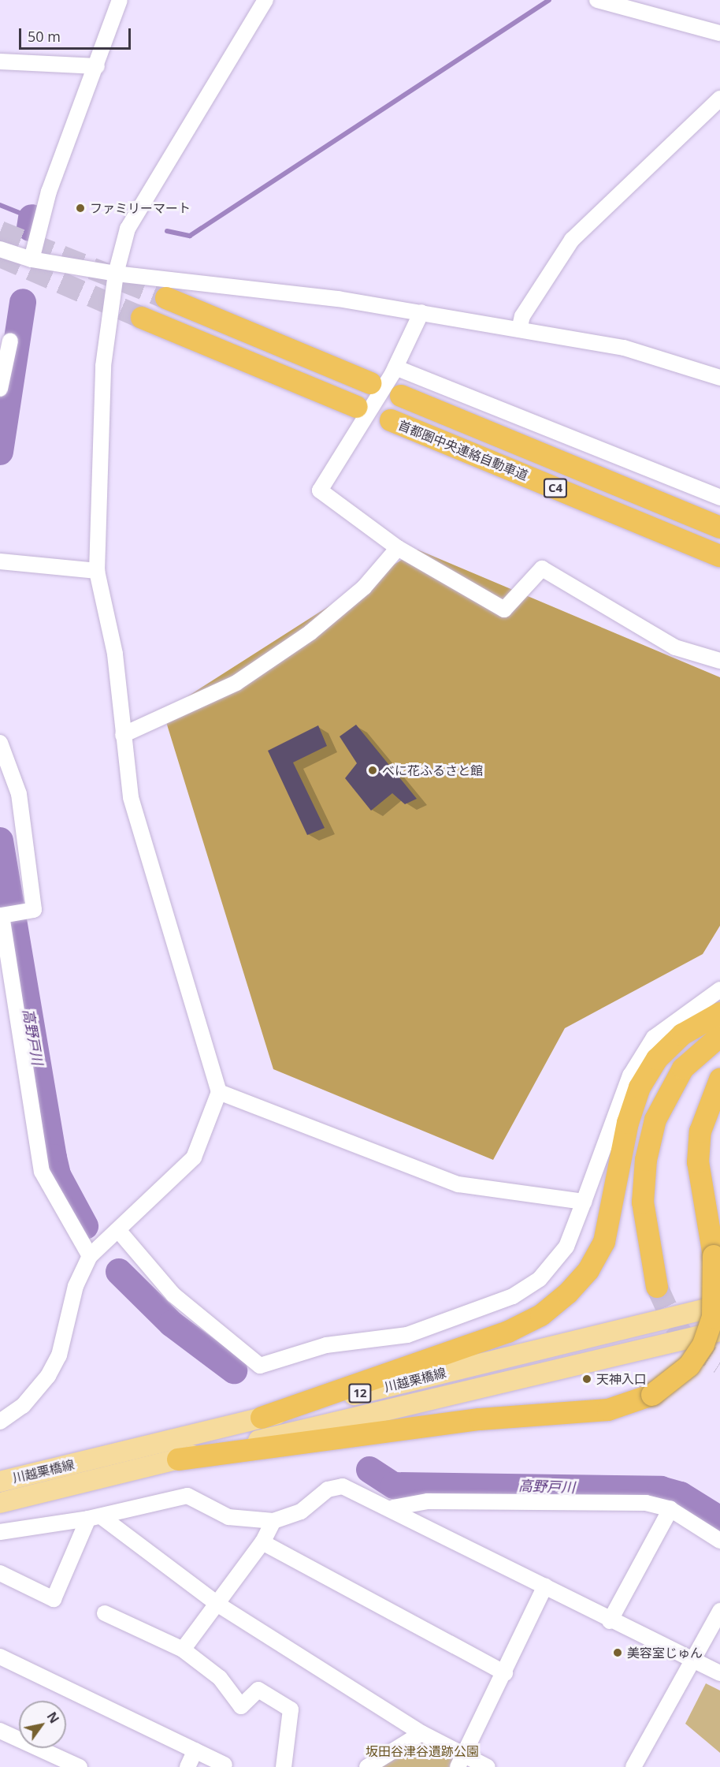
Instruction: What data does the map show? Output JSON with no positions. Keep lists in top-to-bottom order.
{
  "streets": {
    "highway": ["首都圏中央連絡自動車道", "C4"],
    "main road": ["川越栗橋線", "12"]
  },
  "water": ["高野戸川"],
  "parks": ["坂田谷津谷遺跡公園"],
  "places": [
    "ファミリーマート",
    "べに花ふるさと館",
    "天神入口",
    "美容室じゅん"
  ],
  "scale_bar": "50 m",
  "north": "top right"
}
